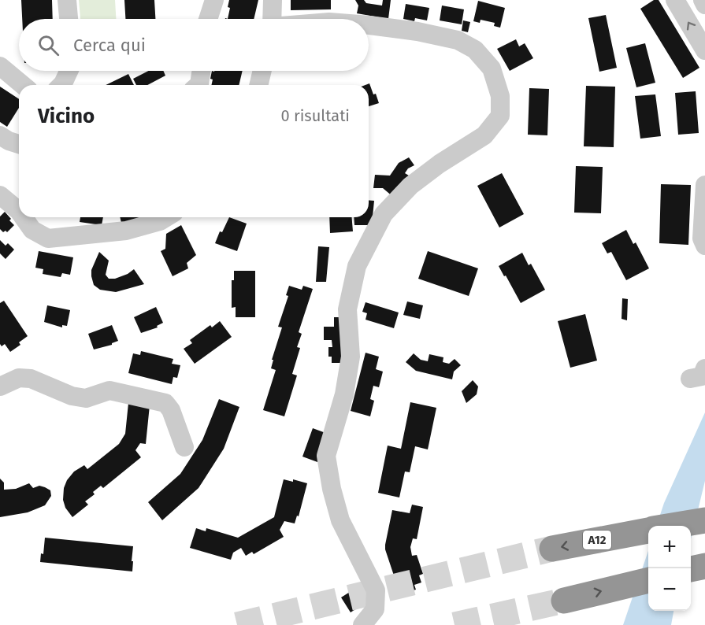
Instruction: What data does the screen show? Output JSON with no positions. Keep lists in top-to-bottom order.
{
  "streets": {
    "highway": ["A12"]
  },
  "page": {
    "search": "Cerca qui",
    "heading": ["Vicino", "0 risultati"],
    "map_buttons": ["+", "−"]
  }
}
